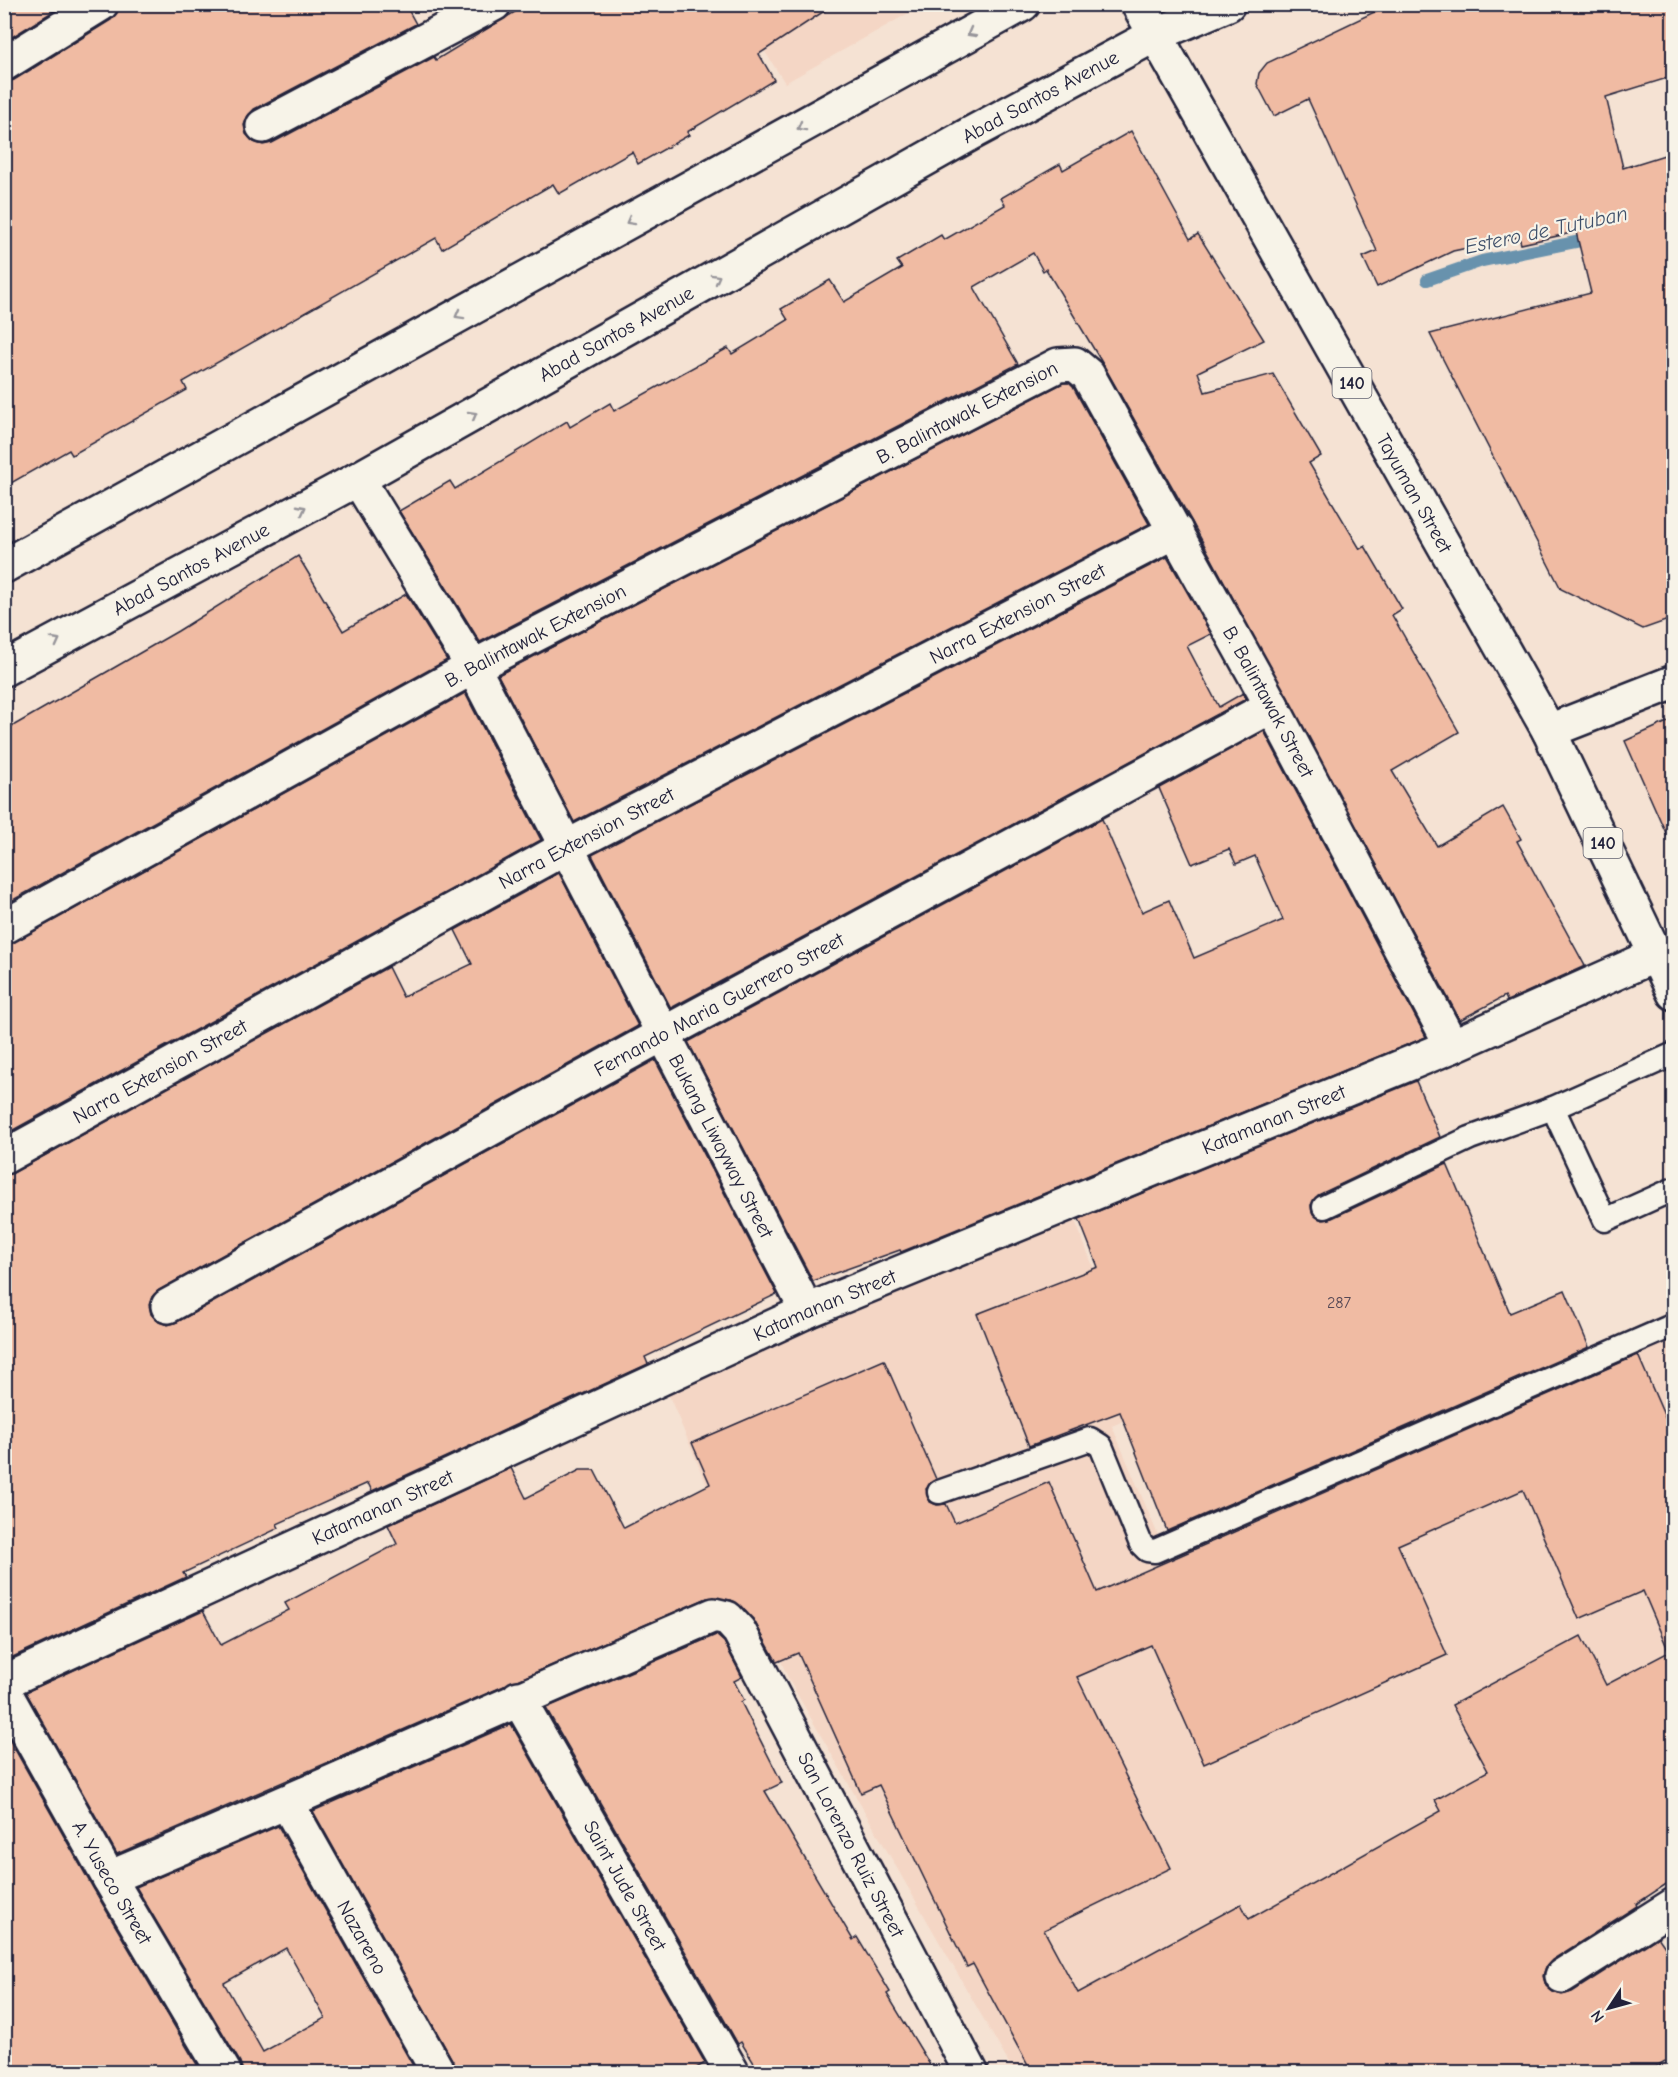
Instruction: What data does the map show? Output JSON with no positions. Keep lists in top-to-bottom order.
{
  "streets": {
    "street": [
      "Abad Santos Avenue",
      "140",
      "B. Balintawak Extension",
      "Tayuman Street",
      "Narra Extension Street",
      "B. Balintawak Street",
      "Fernando Maria Guerrero Street",
      "Katamanan Street",
      "Bukang Liwayway Street",
      "San Lorenzo Ruiz Street",
      "A. Yuseco Street",
      "Saint Jude Street",
      "Nazareno"
    ]
  },
  "crossings": [
    ["Abad Santos Avenue", "Tayuman Street"],
    ["Abad Santos Avenue", "Bukang Liwayway Street"],
    ["B. Balintawak Extension", "B. Balintawak Street"],
    ["B. Balintawak Extension", "Bukang Liwayway Street"],
    ["Tayuman Street", "Katamanan Street"],
    ["Narra Extension Street", "B. Balintawak Street"],
    ["Narra Extension Street", "Bukang Liwayway Street"],
    ["B. Balintawak Street", "Fernando Maria Guerrero Street"],
    ["B. Balintawak Street", "Katamanan Street"],
    ["Fernando Maria Guerrero Street", "Bukang Liwayway Street"],
    ["Katamanan Street", "Bukang Liwayway Street"],
    ["San Lorenzo Ruiz Street", "Saint Jude Street"]
  ],
  "water": ["Estero de Tutuban"],
  "house_numbers": ["287"],
  "north": "bottom left"
}
